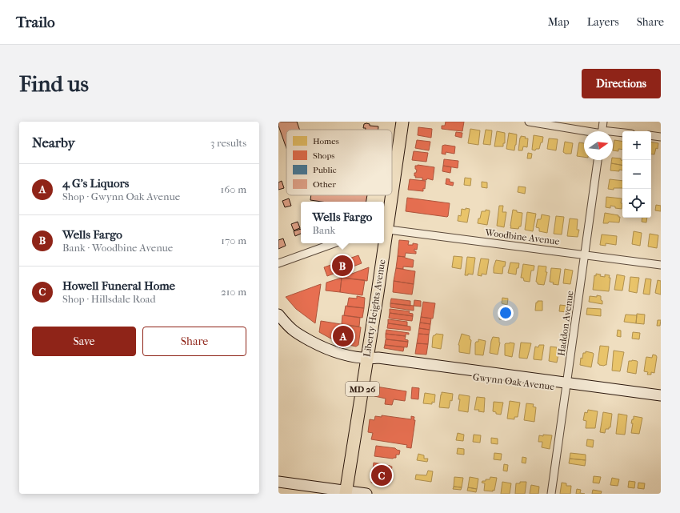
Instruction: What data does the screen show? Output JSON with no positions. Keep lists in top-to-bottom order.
{
  "streets": {
    "main road": ["Liberty Heights Avenue", "MD 26"],
    "street": ["Woodbine Avenue", "Haddon Avenue", "Gwynn Oak Avenue"]
  },
  "crossings": [
    ["Woodbine Avenue", "Liberty Heights Avenue"],
    ["Woodbine Avenue", "Haddon Avenue"],
    ["Liberty Heights Avenue", "Gwynn Oak Avenue"],
    ["Haddon Avenue", "Gwynn Oak Avenue"]
  ],
  "legend": [
    "Homes",
    "Shops",
    "Public",
    "Other"
  ],
  "north": "right",
  "page": {
    "header": "Trailo",
    "nav": ["Map", "Layers", "Share"],
    "buttons": [
      "Directions",
      ["Save", "Share"]
    ],
    "title": "Find us",
    "heading": ["Nearby", "3 results"],
    "map_buttons": ["+", "−"],
    "list": [
      {
        "mark": "A",
        "name": "4 G's Liquors",
        "note": "Shop · Gwynn Oak Avenue",
        "value": "160 m"
      },
      {
        "mark": "B",
        "name": "Wells Fargo",
        "note": "Bank · Woodbine Avenue",
        "value": "170 m"
      },
      {
        "mark": "C",
        "name": "Howell Funeral Home",
        "note": "Shop · Hillsdale Road",
        "value": "210 m"
      }
    ],
    "popup": ["Wells Fargo", "Bank"],
    "pins": ["B", "A", "C"]
  }
}
